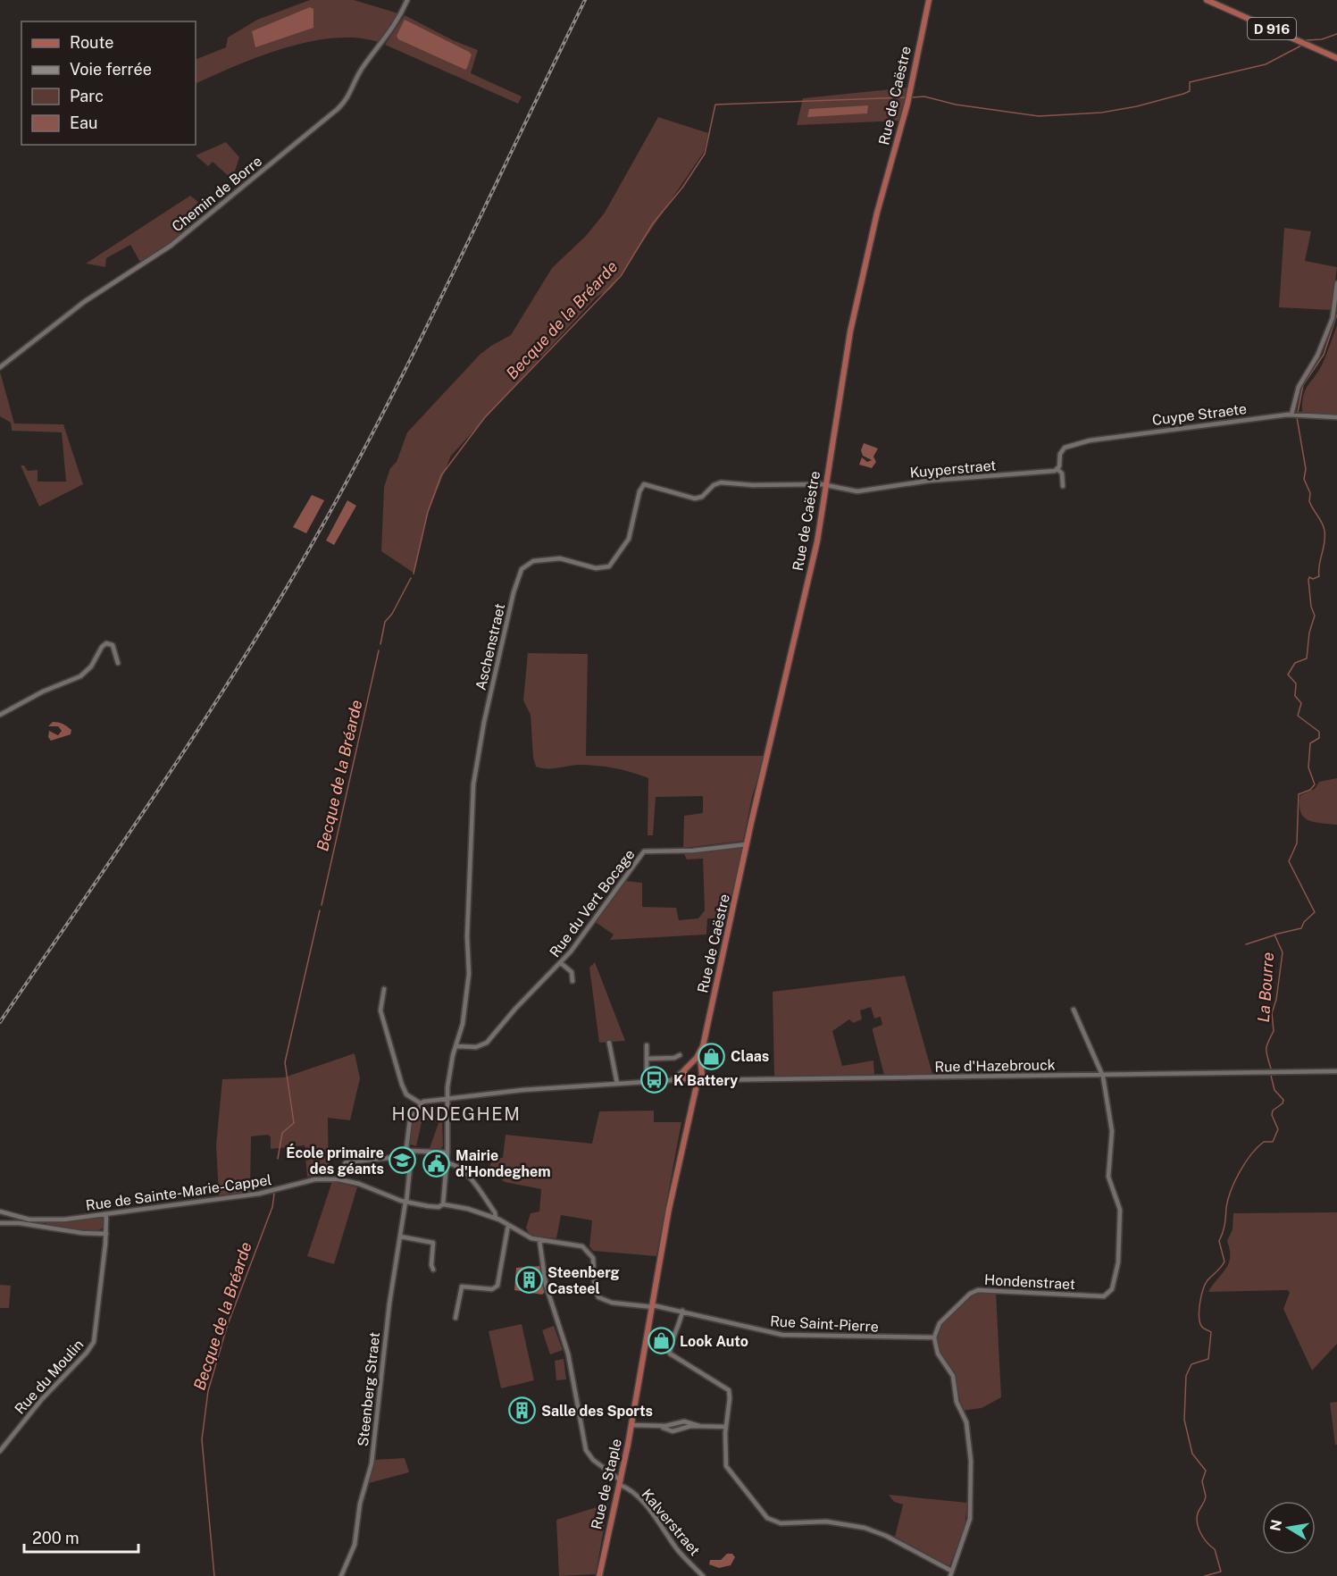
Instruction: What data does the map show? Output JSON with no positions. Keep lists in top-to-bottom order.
{
  "streets": {
    "main road": ["D 916", "Rue de Caëstre", "Rue de Staple"],
    "street": [
      "Chemin de Borre",
      "Cuype Straete",
      "Kuyperstraet",
      "Aschenstraet",
      "Rue du Vert Bocage",
      "Rue d'Hazebrouck",
      "Rue de Sainte-Marie-Cappel",
      "Hondenstraet",
      "Rue Saint-Pierre",
      "Rue du Moulin",
      "Steenberg Straet",
      "Kalverstraet"
    ]
  },
  "crossings": [
    ["Rue de Caëstre", "Kuyperstraet"],
    ["Rue de Caëstre", "Aschenstraet"],
    ["Rue de Caëstre", "Rue du Vert Bocage"],
    ["Rue de Caëstre", "Rue de Staple"],
    ["Cuype Straete", "Kuyperstraet"],
    ["Kuyperstraet", "Aschenstraet"],
    ["Aschenstraet", "Rue du Vert Bocage"],
    ["Rue d'Hazebrouck", "Hondenstraet"],
    ["Rue d'Hazebrouck", "Rue de Staple"],
    ["Rue de Sainte-Marie-Cappel", "Rue Saint-Pierre"],
    ["Rue de Sainte-Marie-Cappel", "Rue du Moulin"],
    ["Rue de Sainte-Marie-Cappel", "Steenberg Straet"],
    ["Hondenstraet", "Rue Saint-Pierre"],
    ["Rue Saint-Pierre", "Rue de Staple"],
    ["Rue Saint-Pierre", "Kalverstraet"],
    ["Rue de Staple", "Kalverstraet"]
  ],
  "districts": ["HONDEGHEM"],
  "water": ["Becque de la Bréarde", "La Bourre"],
  "places": {
    "shop": ["Claas", "Look Auto"],
    "bus stop": ["K Battery"],
    "school or university": ["École primaire des géants"],
    "public building": ["Mairie d'Hondeghem"],
    "building": ["Steenberg Casteel", "Salle des Sports"]
  },
  "legend": [
    "Route",
    "Voie ferrée",
    "Parc",
    "Eau"
  ],
  "scale_bar": "200 m",
  "north": "left"
}
